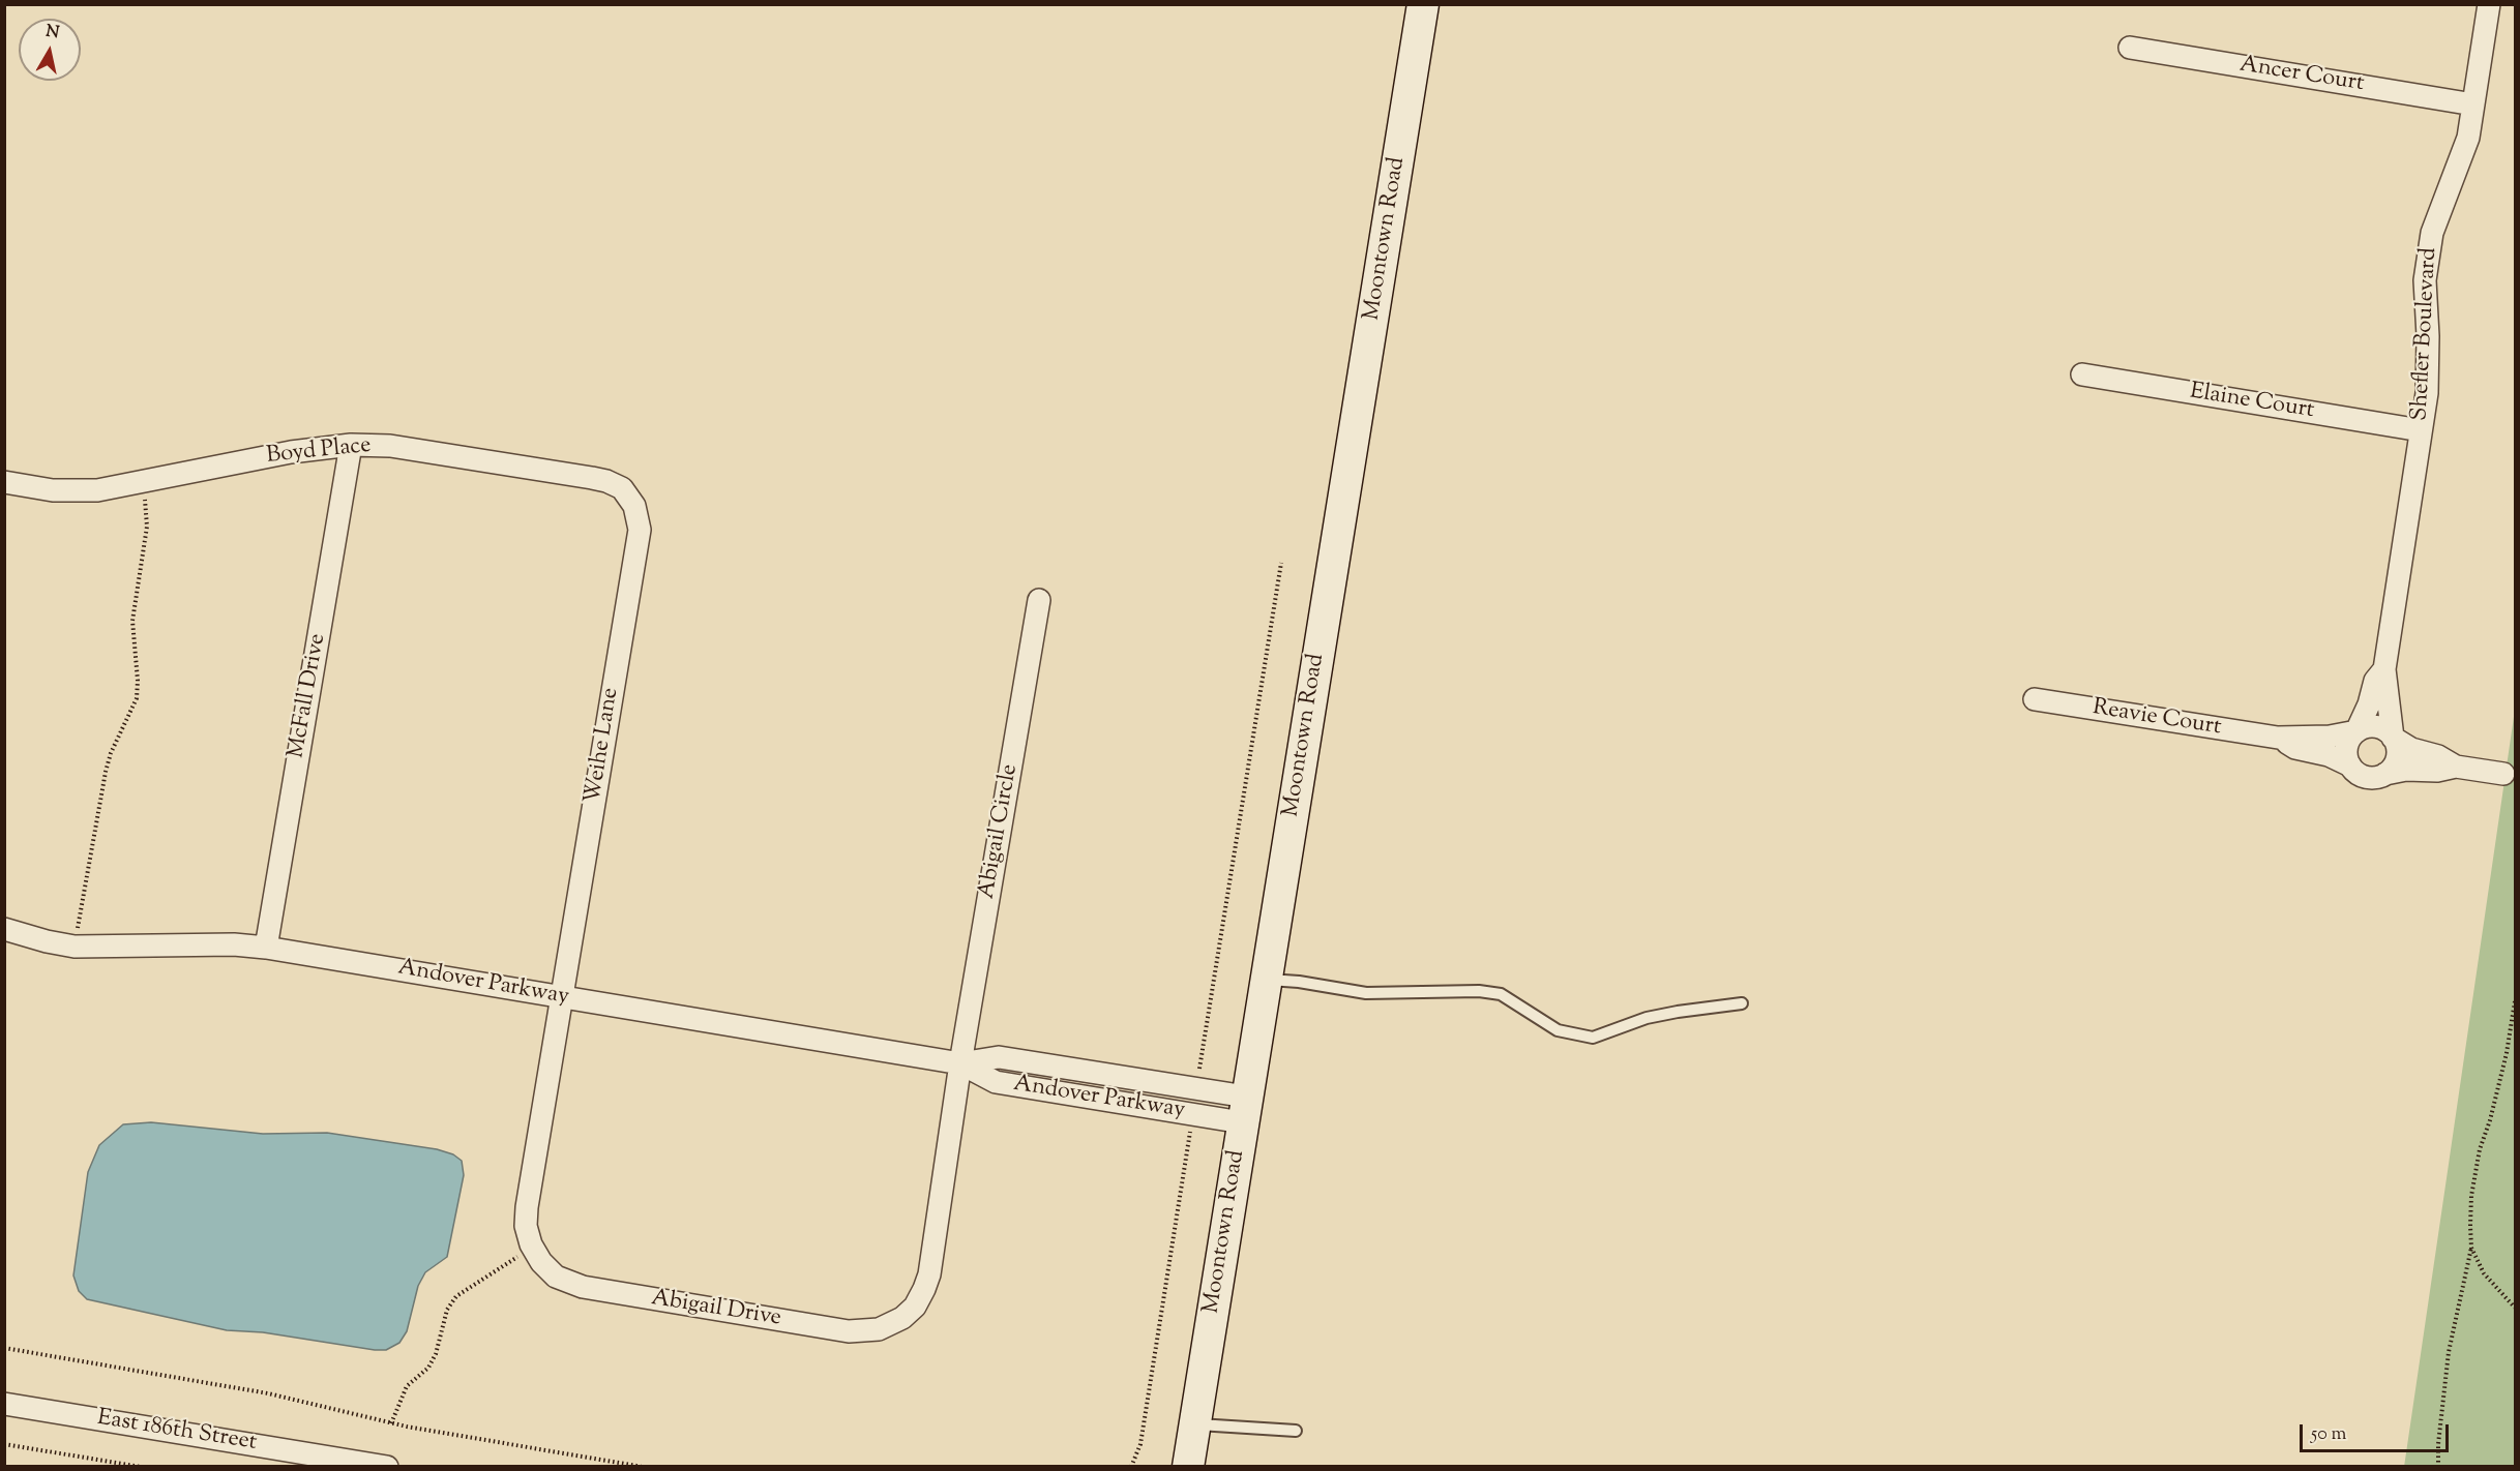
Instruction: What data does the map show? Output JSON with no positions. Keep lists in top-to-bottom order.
{
  "streets": {
    "street": [
      "Ancer Court",
      "Moontown Road",
      "Shefler Boulevard",
      "Elaine Court",
      "Boyd Place",
      "McFall Drive",
      "Reavie Court",
      "Weihe Lane",
      "Abigail Circle",
      "Andover Parkway",
      "Abigail Drive",
      "East 186th Street"
    ]
  },
  "crossings": [
    ["Ancer Court", "Shefler Boulevard"],
    ["Moontown Road", "Andover Parkway"],
    ["Shefler Boulevard", "Elaine Court"],
    ["Shefler Boulevard", "Reavie Court"],
    ["Boyd Place", "McFall Drive"],
    ["Boyd Place", "Weihe Lane"],
    ["McFall Drive", "Andover Parkway"],
    ["Weihe Lane", "Andover Parkway"],
    ["Weihe Lane", "Abigail Drive"],
    ["Abigail Circle", "Andover Parkway"],
    ["Abigail Circle", "Abigail Drive"],
    ["Andover Parkway", "Abigail Drive"]
  ],
  "scale_bar": "50 m",
  "north": "top"
}
